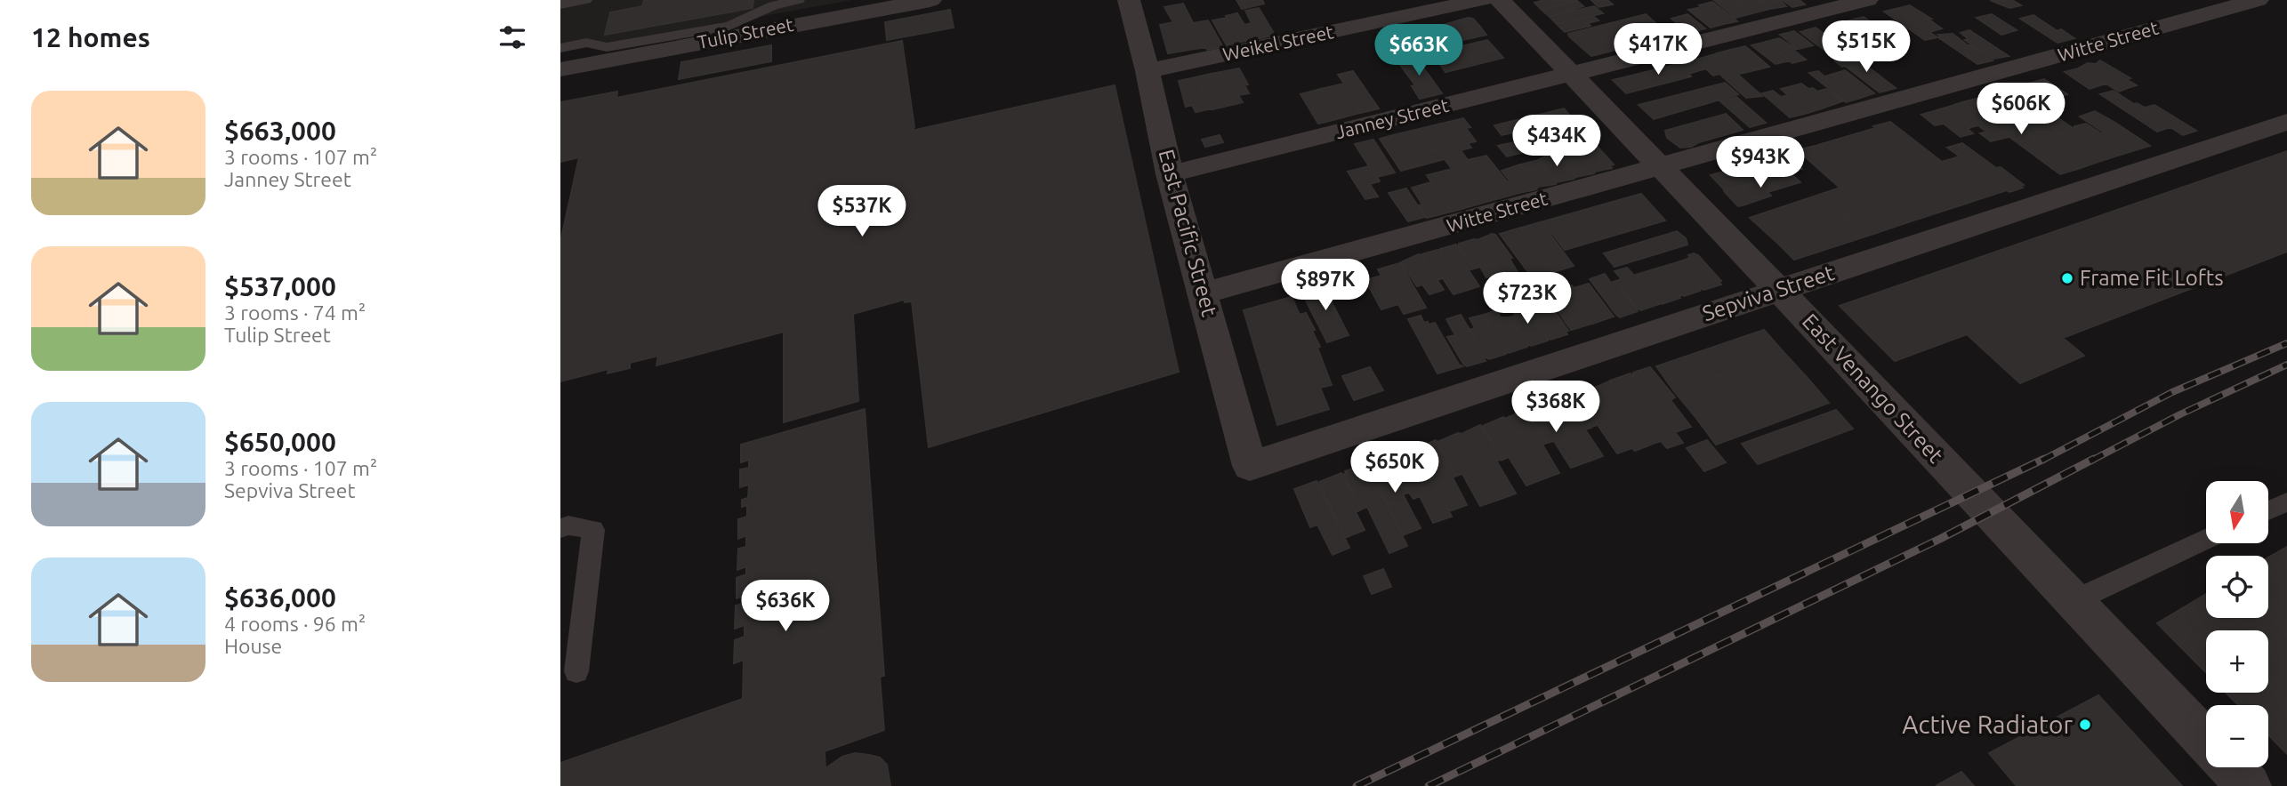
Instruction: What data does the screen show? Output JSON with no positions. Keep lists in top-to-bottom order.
{
  "streets": {
    "street": [
      "Tulip Street",
      "Witte Street",
      "Weikel Street",
      "Janney Street",
      "East Pacific Street",
      "Sepviva Street",
      "East Venango Street"
    ]
  },
  "crossings": [
    ["Witte Street", "East Pacific Street"],
    ["Witte Street", "East Venango Street"],
    ["Weikel Street", "East Pacific Street"],
    ["Janney Street", "East Pacific Street"],
    ["Janney Street", "East Venango Street"],
    ["East Pacific Street", "Sepviva Street"],
    ["Sepviva Street", "East Venango Street"]
  ],
  "places": ["Frame Fit Lofts", "Active Radiator"],
  "north": "bottom",
  "page": {
    "heading": "12 homes",
    "price": [
      "$515K",
      "$417K",
      "$663K",
      "$606K",
      "$434K",
      "$943K",
      "$537K",
      "$897K",
      "$723K",
      "$368K",
      "$650K",
      "$636K"
    ],
    "list": [
      {
        "name": "$663,000",
        "note": "3 rooms · 107 m² · Janney Street"
      },
      {
        "name": "$537,000",
        "note": "3 rooms · 74 m² · Tulip Street"
      },
      {
        "name": "$650,000",
        "note": "3 rooms · 107 m² · Sepviva Street"
      },
      {
        "name": "$636,000",
        "note": "4 rooms · 96 m² · House"
      }
    ],
    "map_buttons": ["+", "−"]
  }
}
